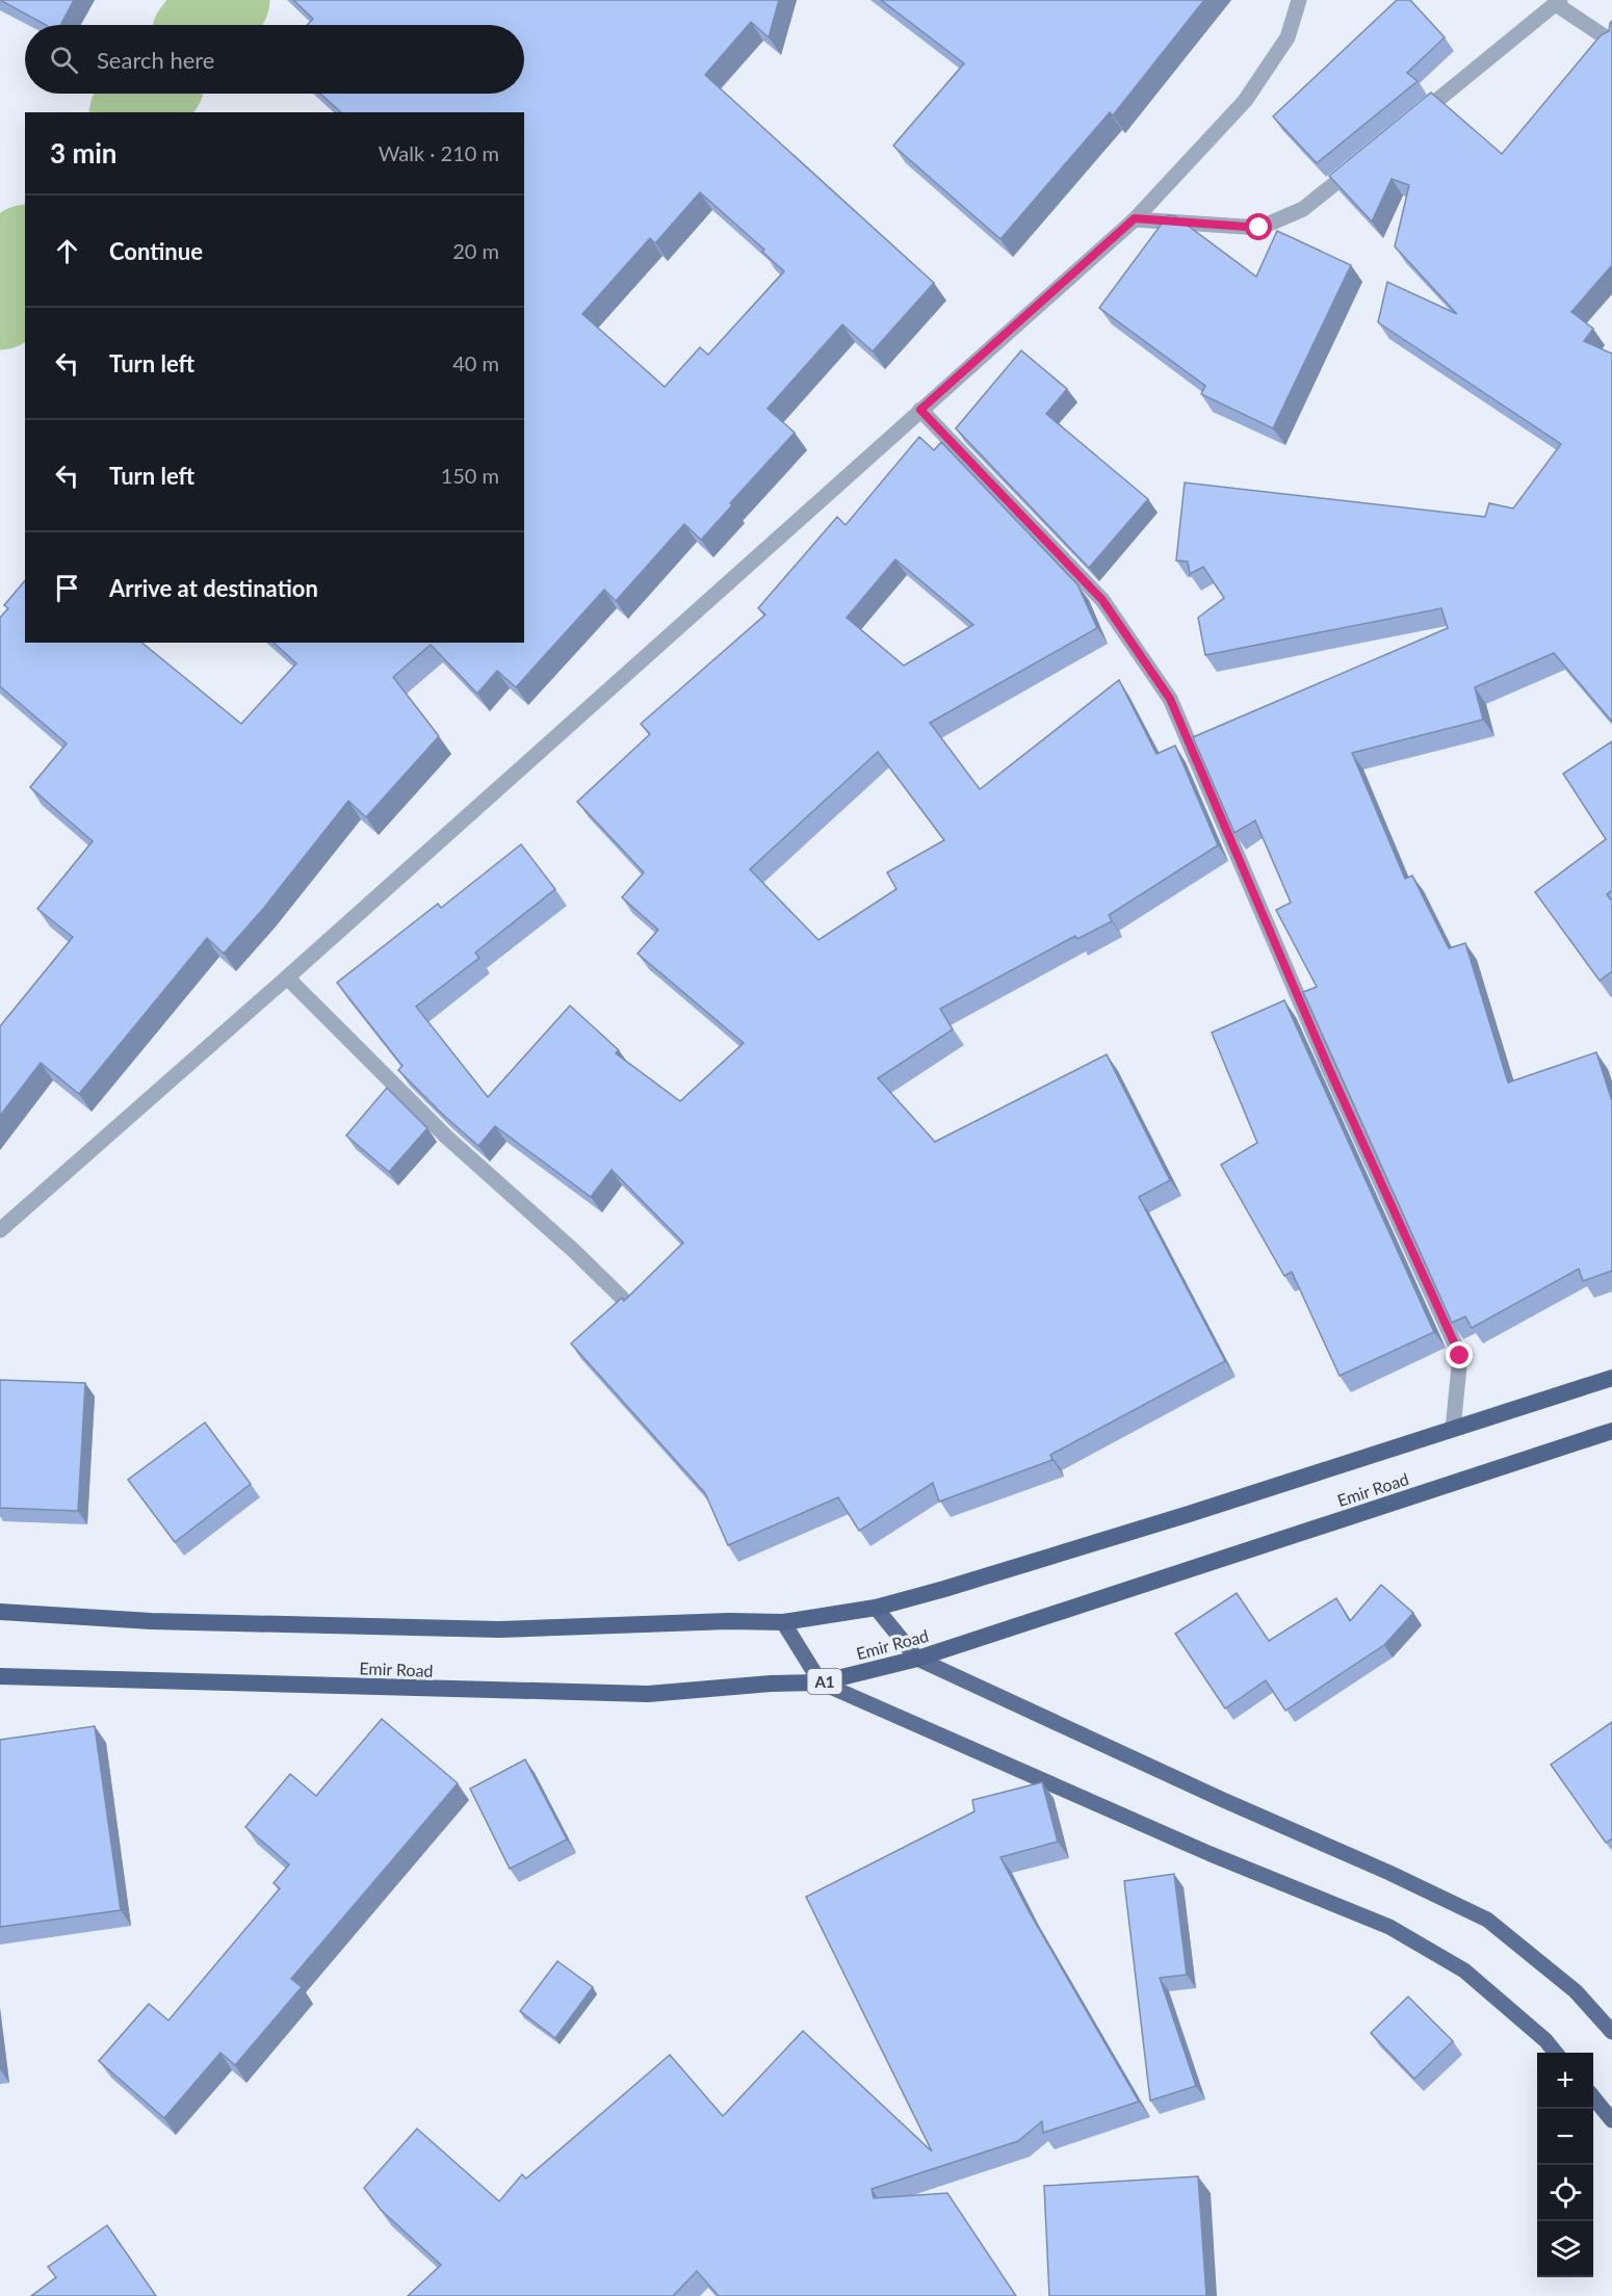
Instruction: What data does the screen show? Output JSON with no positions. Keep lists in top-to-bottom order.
{
  "streets": {
    "highway": ["Emir Road", "A1"]
  },
  "page": {
    "search": "Search here",
    "heading": ["3 min", "Walk · 210 m"],
    "list": [
      ["Continue", "20 m"],
      ["Turn left", "40 m"],
      ["Turn left", "150 m"],
      "Arrive at destination"
    ],
    "map_buttons": ["+", "−"]
  }
}
